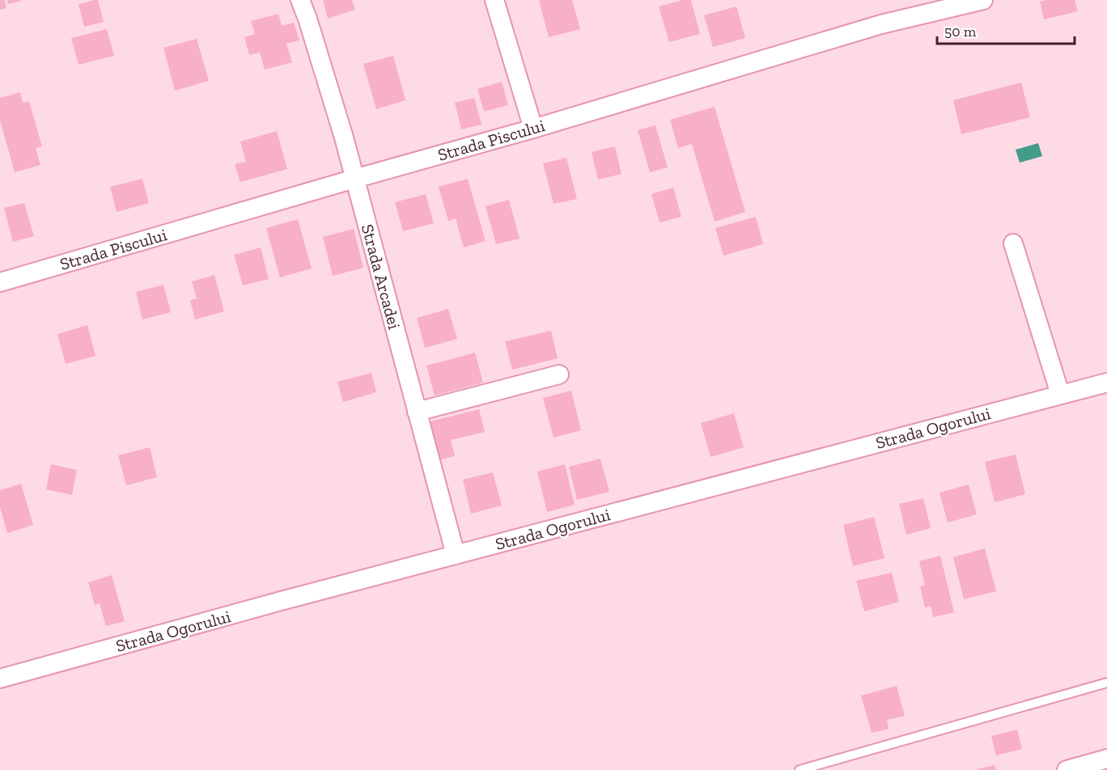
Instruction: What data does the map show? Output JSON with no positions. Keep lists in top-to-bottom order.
{
  "streets": {
    "street": ["Strada Piscului", "Strada Arcadei", "Strada Ogorului"]
  },
  "crossings": [
    ["Strada Piscului", "Strada Arcadei"],
    ["Strada Arcadei", "Strada Ogorului"]
  ],
  "scale_bar": "50 m"
}
